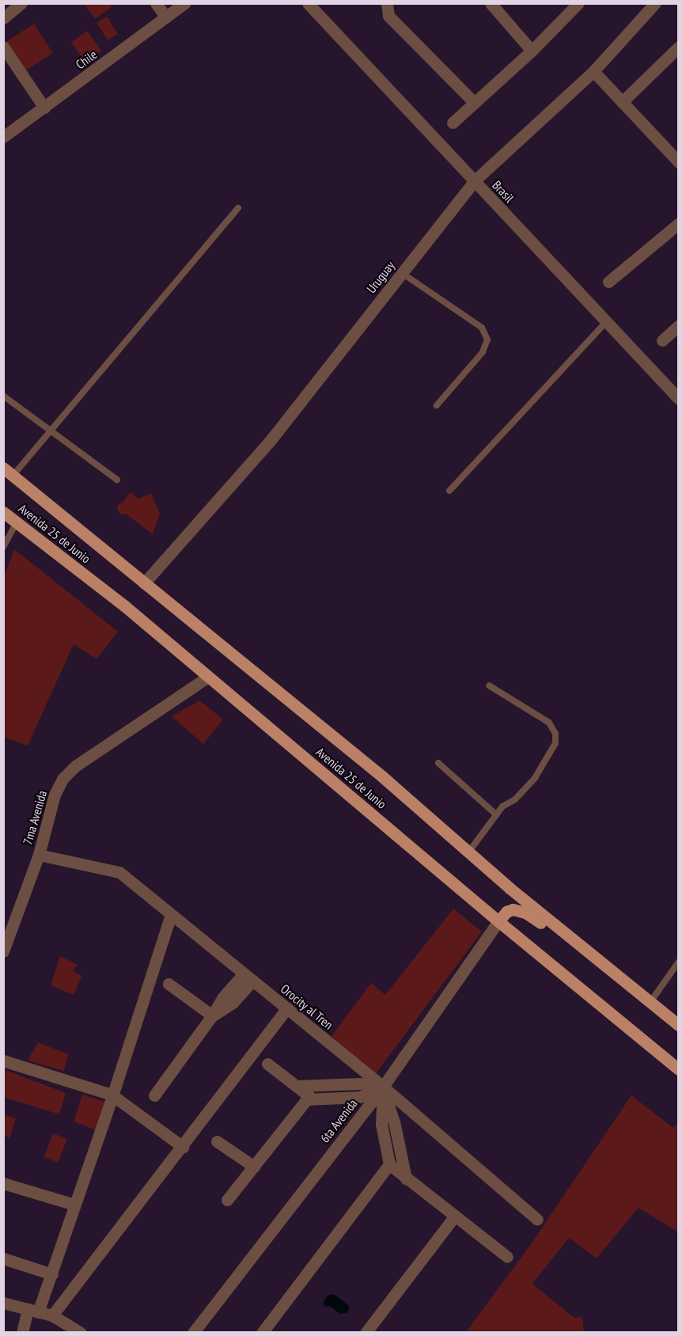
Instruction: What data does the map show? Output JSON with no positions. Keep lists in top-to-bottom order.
{
  "streets": {
    "main road": ["Avenida 25 de Junio"],
    "street": [
      "Chile",
      "Brasil",
      "Uruguay",
      "7ma Avenida",
      "Orocity al Tren",
      "6ta Avenida"
    ]
  },
  "crossings": [
    ["Brasil", "Uruguay"],
    ["Uruguay", "Avenida 25 de Junio"],
    ["Avenida 25 de Junio", "7ma Avenida"],
    ["Avenida 25 de Junio", "6ta Avenida"],
    ["7ma Avenida", "Orocity al Tren"],
    ["Orocity al Tren", "6ta Avenida"]
  ]
}
